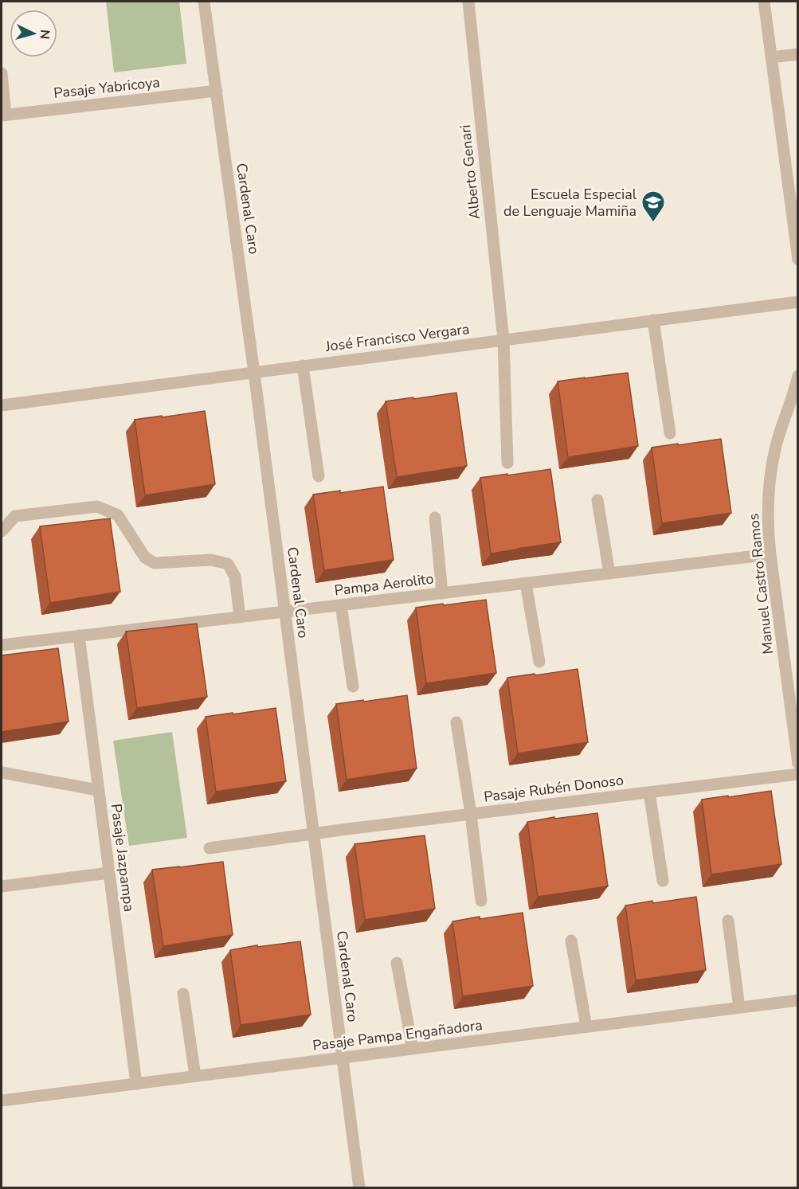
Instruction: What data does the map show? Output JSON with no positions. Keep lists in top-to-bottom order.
{
  "streets": {
    "street": [
      "Pasaje Yabricoya",
      "Alberto Genari",
      "Cardenal Caro",
      "José Francisco Vergara",
      "Manuel Castro Ramos",
      "Pampa Aerolito",
      "Pasaje Rubén Donoso",
      "Pasaje Jazpampa",
      "Pasaje Pampa Engañadora"
    ]
  },
  "crossings": [
    ["Pasaje Yabricoya", "Cardenal Caro"],
    ["Alberto Genari", "José Francisco Vergara"],
    ["Cardenal Caro", "José Francisco Vergara"],
    ["Cardenal Caro", "Pampa Aerolito"],
    ["Cardenal Caro", "Pasaje Rubén Donoso"],
    ["Cardenal Caro", "Pasaje Pampa Engañadora"],
    ["Manuel Castro Ramos", "Pampa Aerolito"],
    ["Pampa Aerolito", "Pasaje Jazpampa"],
    ["Pasaje Jazpampa", "Pasaje Pampa Engañadora"]
  ],
  "places": {
    "school or university": ["Escuela Especial de Lenguaje Mamiña"]
  },
  "north": "right"
}
